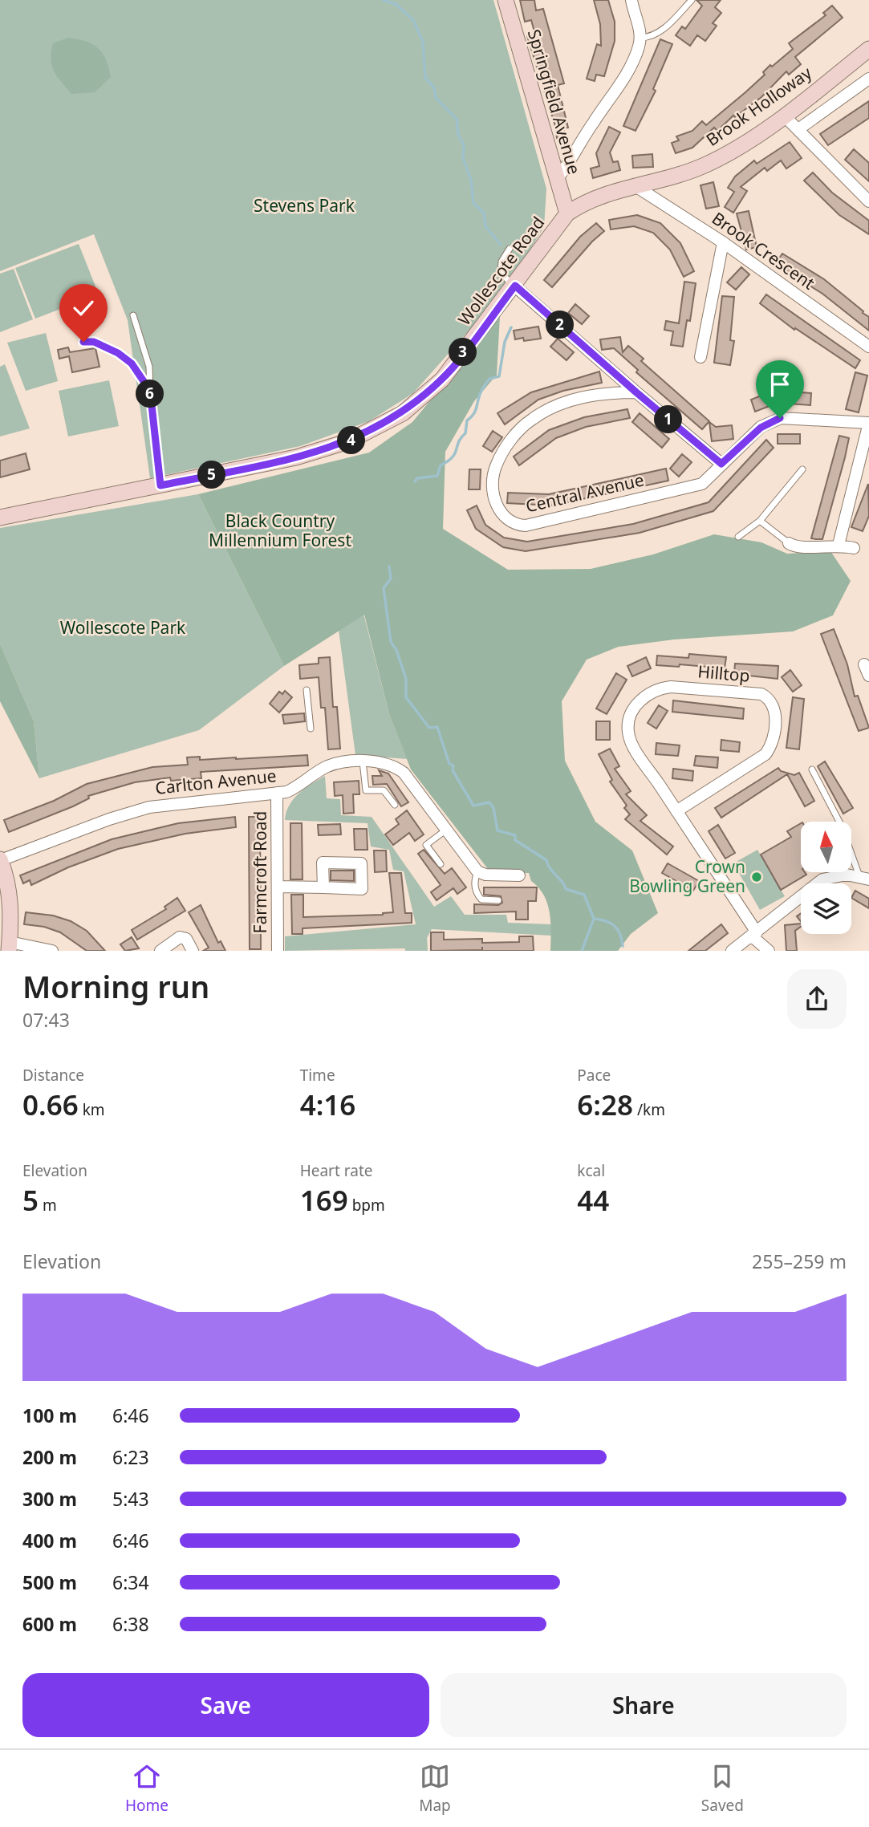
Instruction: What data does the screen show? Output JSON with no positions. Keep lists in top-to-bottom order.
{
  "streets": {
    "street": [
      "Springfield Avenue",
      "Brook Holloway",
      "Brook Crescent",
      "Wollescote Road",
      "Central Avenue",
      "Hilltop",
      "Carlton Avenue",
      "Farmcroft Road"
    ]
  },
  "crossings": [
    ["Springfield Avenue", "Brook Holloway"],
    ["Springfield Avenue", "Wollescote Road"],
    ["Brook Holloway", "Brook Crescent"],
    ["Brook Holloway", "Wollescote Road"],
    ["Carlton Avenue", "Farmcroft Road"]
  ],
  "parks": ["Stevens Park", "Black Country Millennium Forest", "Wollescote Park"],
  "places": ["Crown Bowling Green"],
  "north": "top",
  "page": {
    "pins": [
      "2",
      "3",
      "6",
      "1",
      "4",
      "5"
    ],
    "heading": ["Morning run", "07:43"],
    "stats": [
      ["Distance", "0.66 km"],
      ["Time", "4:16"],
      ["Pace", "6:28 /km"],
      ["Elevation", "5 m"],
      ["Heart rate", "169 bpm"],
      ["kcal", "44"]
    ],
    "chart": ["Elevation", "255–259 m"],
    "list": [
      {
        "name": "100 m",
        "note": "6:46"
      },
      {
        "name": "200 m",
        "note": "6:23"
      },
      {
        "name": "300 m",
        "note": "5:43"
      },
      {
        "name": "400 m",
        "note": "6:46"
      },
      {
        "name": "500 m",
        "note": "6:34"
      },
      {
        "name": "600 m",
        "note": "6:38"
      }
    ],
    "buttons": ["Save", "Share"],
    "tabs": ["Home", "Map", "Saved"]
  }
}
